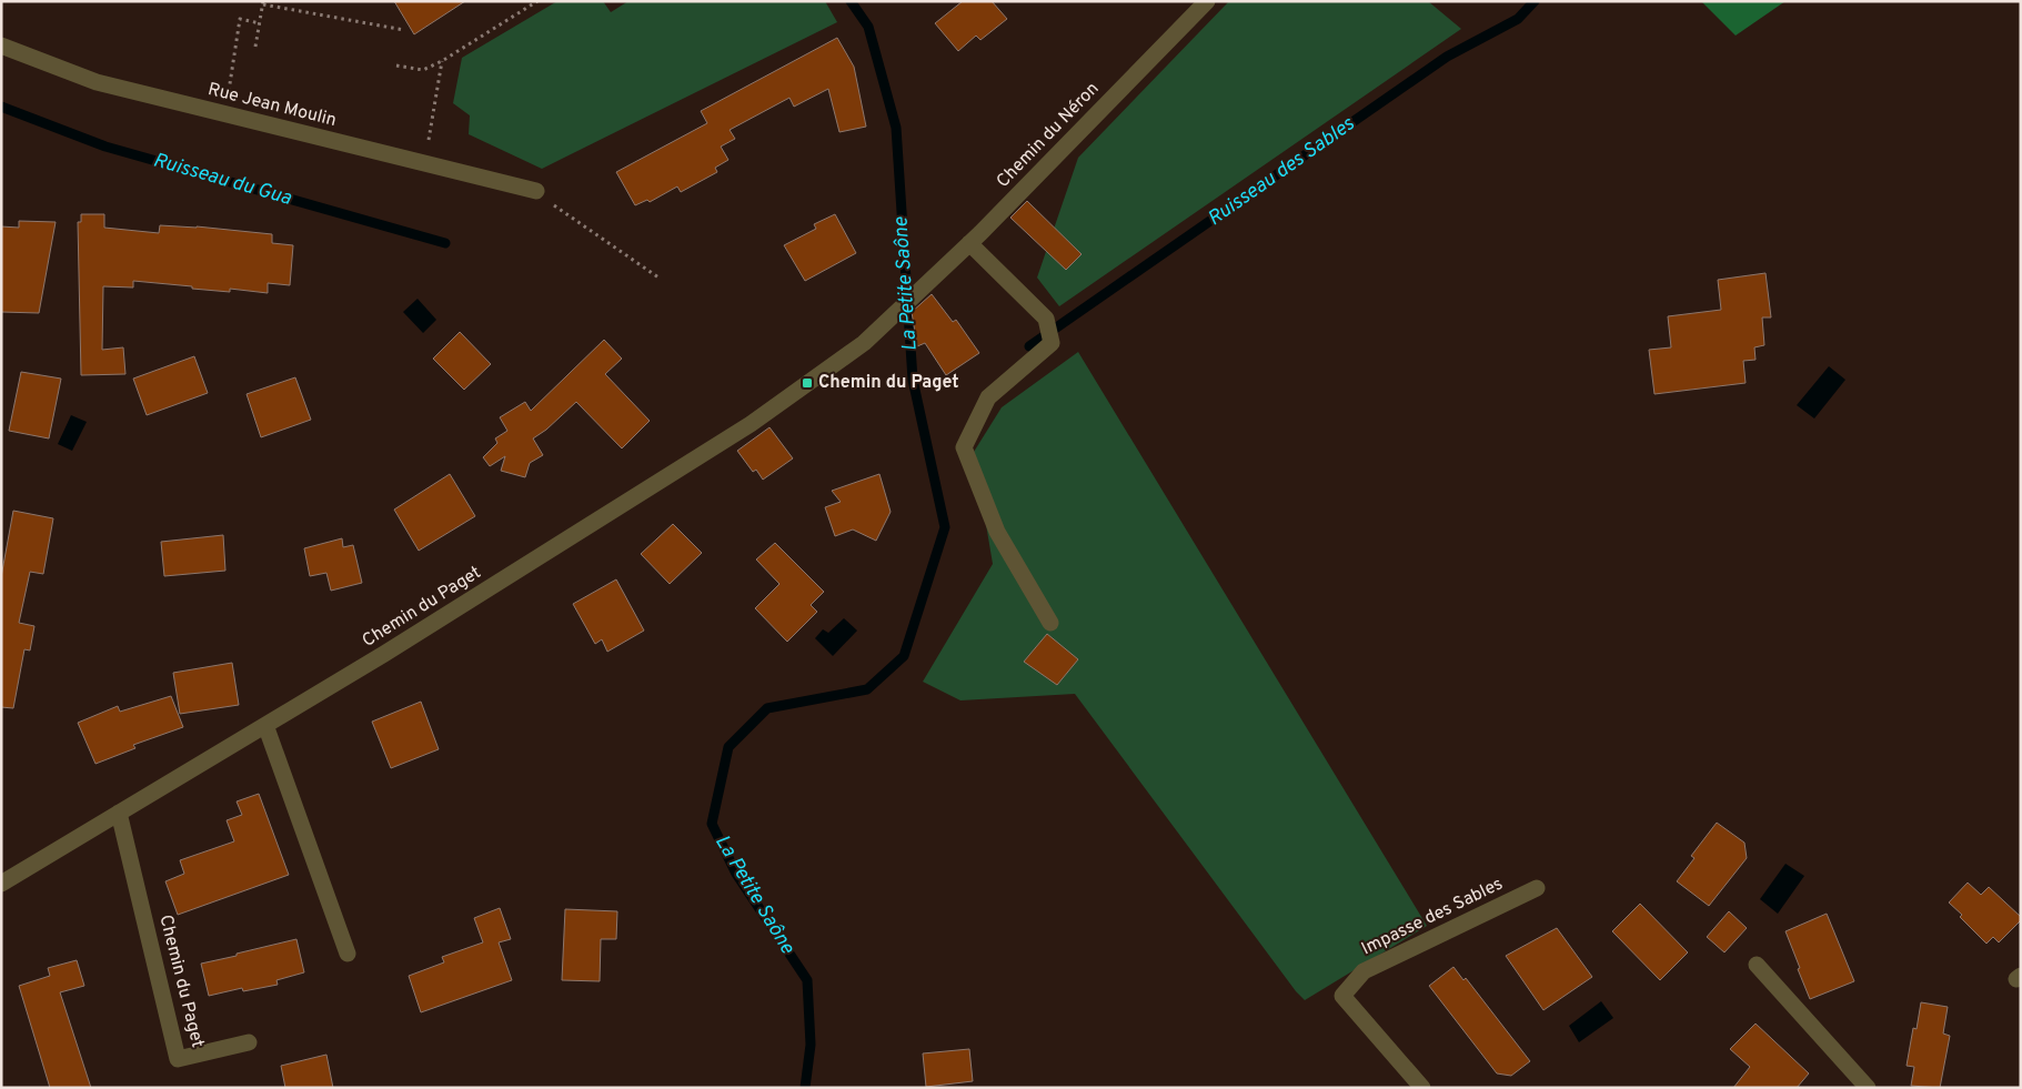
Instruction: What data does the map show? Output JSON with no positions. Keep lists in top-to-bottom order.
{
  "streets": {
    "street": [
      "Rue Jean Moulin",
      "Chemin du Néron",
      "Chemin du Paget",
      "Impasse des Sables"
    ]
  },
  "crossings": [
    ["Chemin du Néron", "Chemin du Paget"]
  ],
  "water": ["Ruisseau des Sables", "Ruisseau du Gua", "La Petite Saône"],
  "places": {
    "transit": ["Chemin du Paget"]
  }
}
